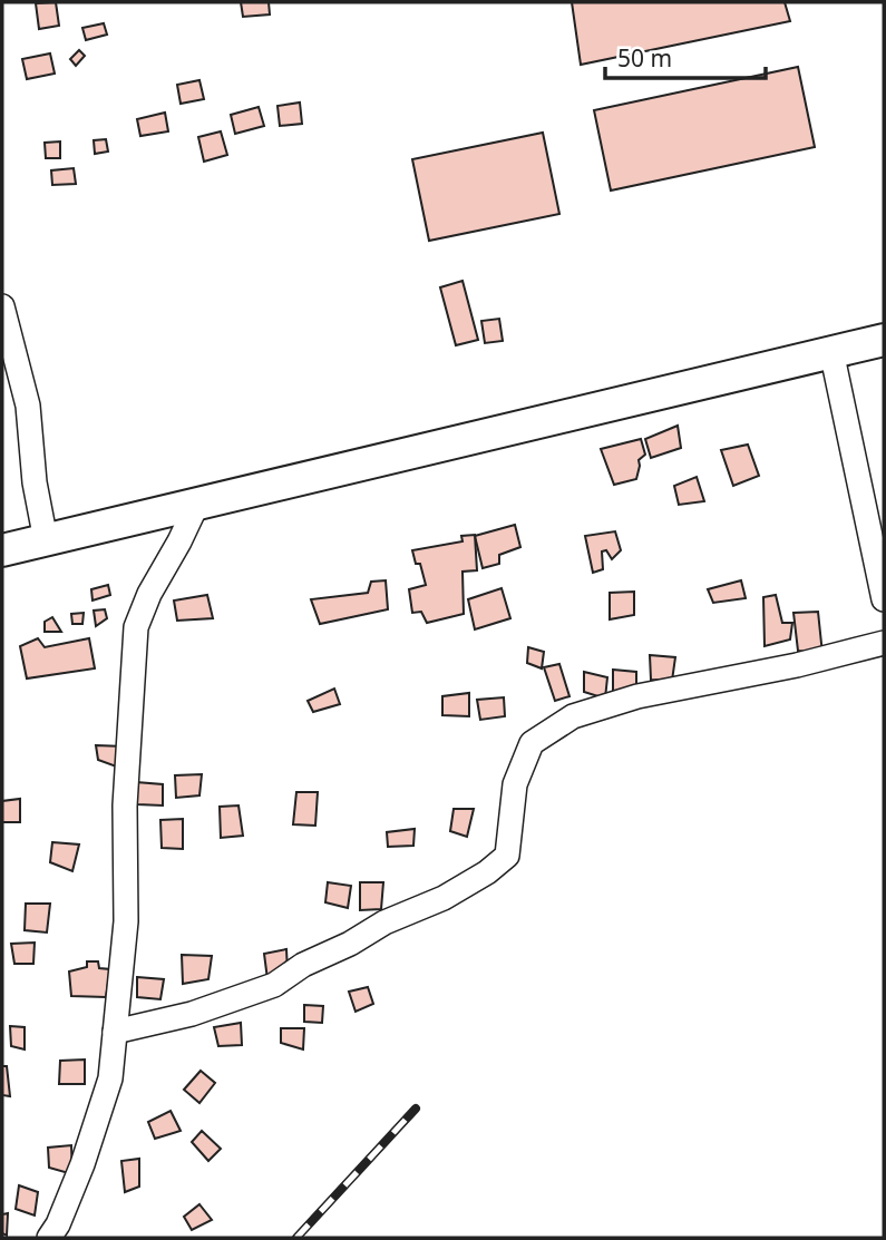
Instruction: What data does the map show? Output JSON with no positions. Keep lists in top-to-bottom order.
{
  "scale_bar": "50 m"
}
